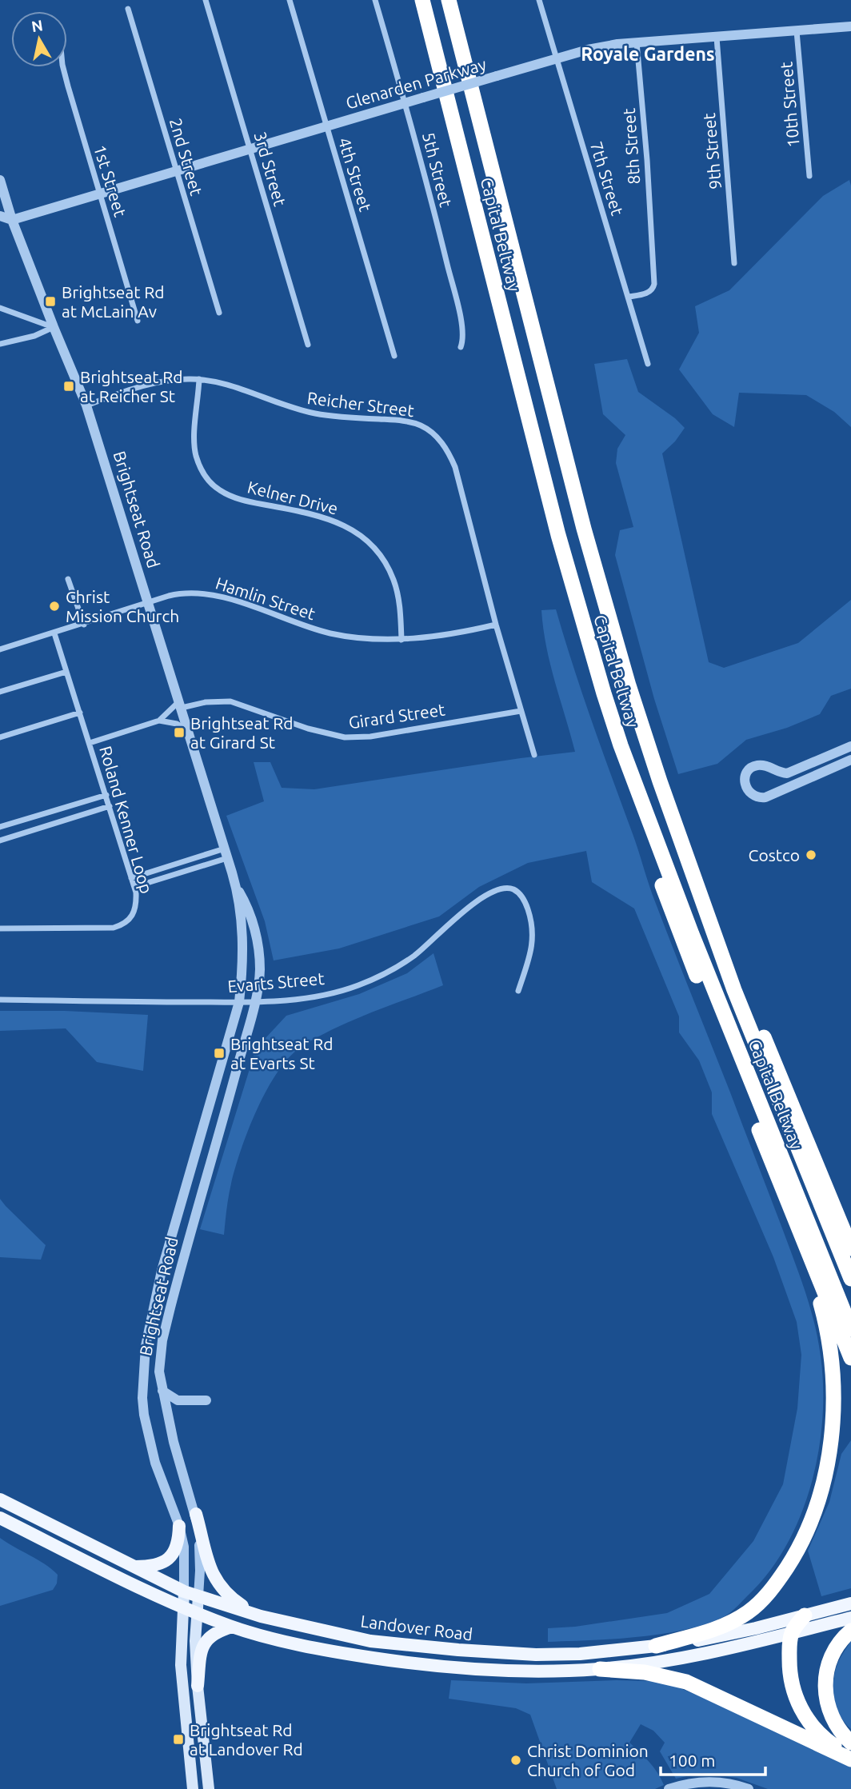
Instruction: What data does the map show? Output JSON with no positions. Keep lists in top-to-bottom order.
{
  "streets": {
    "highway": ["Capital Beltway"],
    "main road": ["Brightseat Road", "Landover Road"],
    "street": [
      "Glenarden Parkway",
      "10th Street",
      "8th Street",
      "9th Street",
      "2nd Street",
      "3rd Street",
      "5th Street",
      "4th Street",
      "7th Street",
      "1st Street",
      "Reicher Street",
      "Kelner Drive",
      "Hamlin Street",
      "Girard Street",
      "Roland Kenner Loop",
      "Evarts Street"
    ]
  },
  "crossings": [
    ["Glenarden Parkway", "10th Street"],
    ["Glenarden Parkway", "8th Street"],
    ["Glenarden Parkway", "9th Street"],
    ["Glenarden Parkway", "2nd Street"],
    ["Glenarden Parkway", "3rd Street"],
    ["Glenarden Parkway", "5th Street"],
    ["Glenarden Parkway", "4th Street"],
    ["Glenarden Parkway", "7th Street"],
    ["Glenarden Parkway", "1st Street"],
    ["Glenarden Parkway", "Brightseat Road"],
    ["8th Street", "7th Street"],
    ["Reicher Street", "Kelner Drive"],
    ["Reicher Street", "Brightseat Road"],
    ["Reicher Street", "Hamlin Street"],
    ["Reicher Street", "Girard Street"],
    ["Kelner Drive", "Hamlin Street"],
    ["Brightseat Road", "Hamlin Street"],
    ["Brightseat Road", "Girard Street"],
    ["Brightseat Road", "Evarts Street"],
    ["Brightseat Road", "Landover Road"],
    ["Hamlin Street", "Roland Kenner Loop"]
  ],
  "districts": ["Royale Gardens"],
  "places": {
    "transit": [
      "Brightseat Rd at McLain Av",
      "Brightseat Rd at Reicher St",
      "Brightseat Rd at Girard St",
      "Brightseat Rd at Evarts St",
      "Brightseat Rd at Landover Rd"
    ],
    "other": ["Christ Mission Church", "Costco", "Christ Dominion Church of God"]
  },
  "scale_bar": "100 m",
  "north": "top"
}
